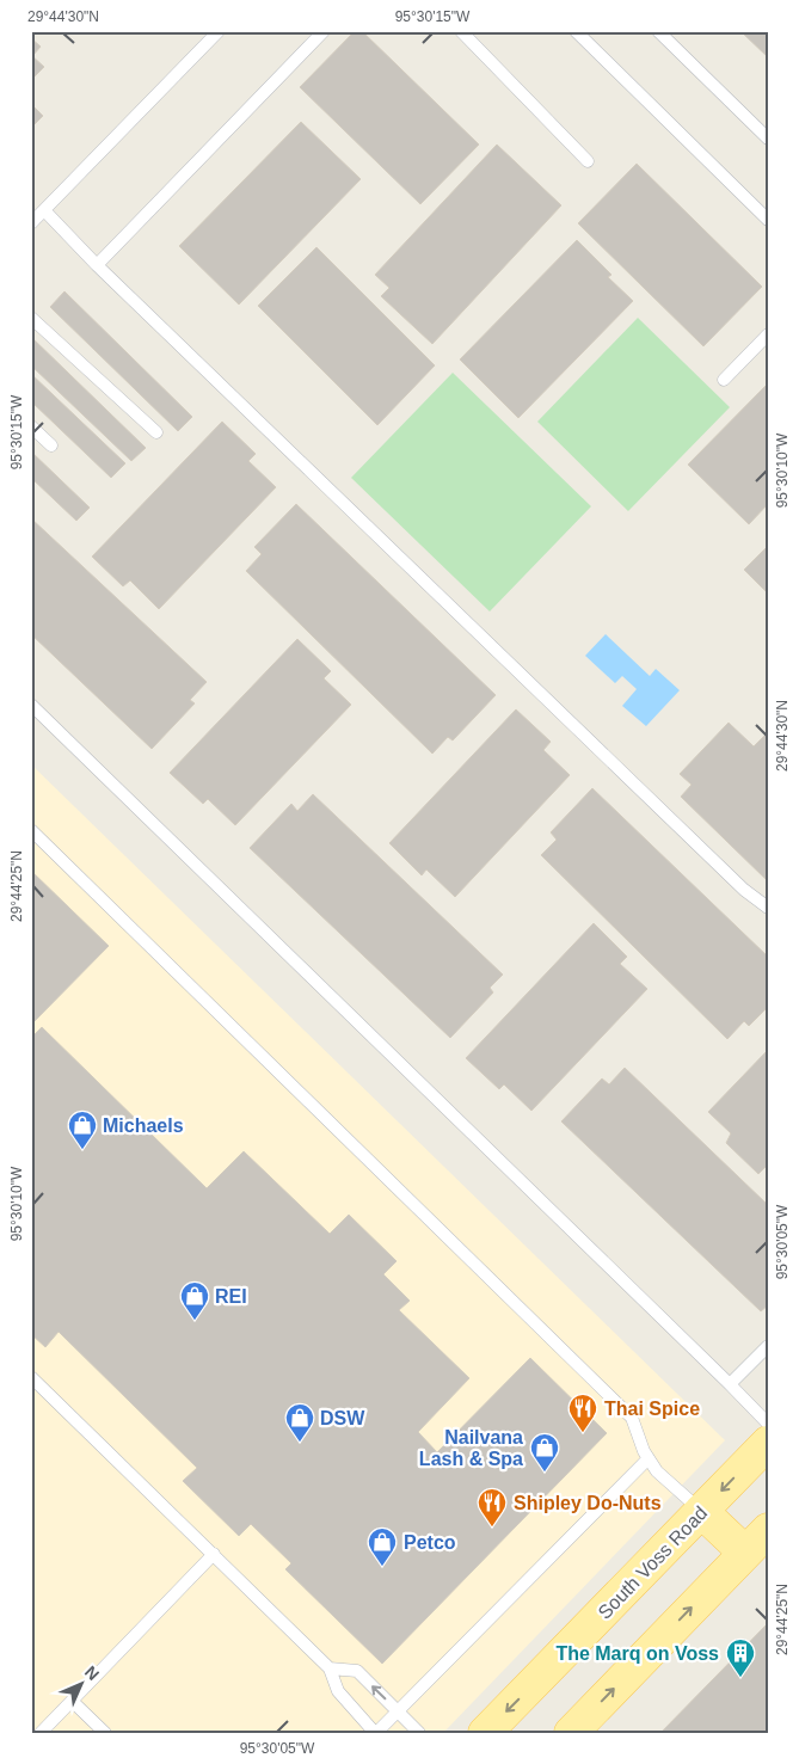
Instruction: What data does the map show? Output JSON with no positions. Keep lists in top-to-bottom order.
{
  "streets": {
    "main road": ["South Voss Road"]
  },
  "places": {
    "shop": [
      "Michaels",
      "REI",
      "DSW",
      "Nailvana Lash & Spa",
      "Petco"
    ],
    "restaurant": ["Thai Spice", "Shipley Do-Nuts"],
    "building": ["The Marq on Voss"]
  },
  "north": "top right",
  "coordinates": [
    "29°44'30\"N",
    "95°30'15\"W",
    "95°30'10\"W",
    "29°44'25\"N",
    "95°30'05\"W"
  ]
}
